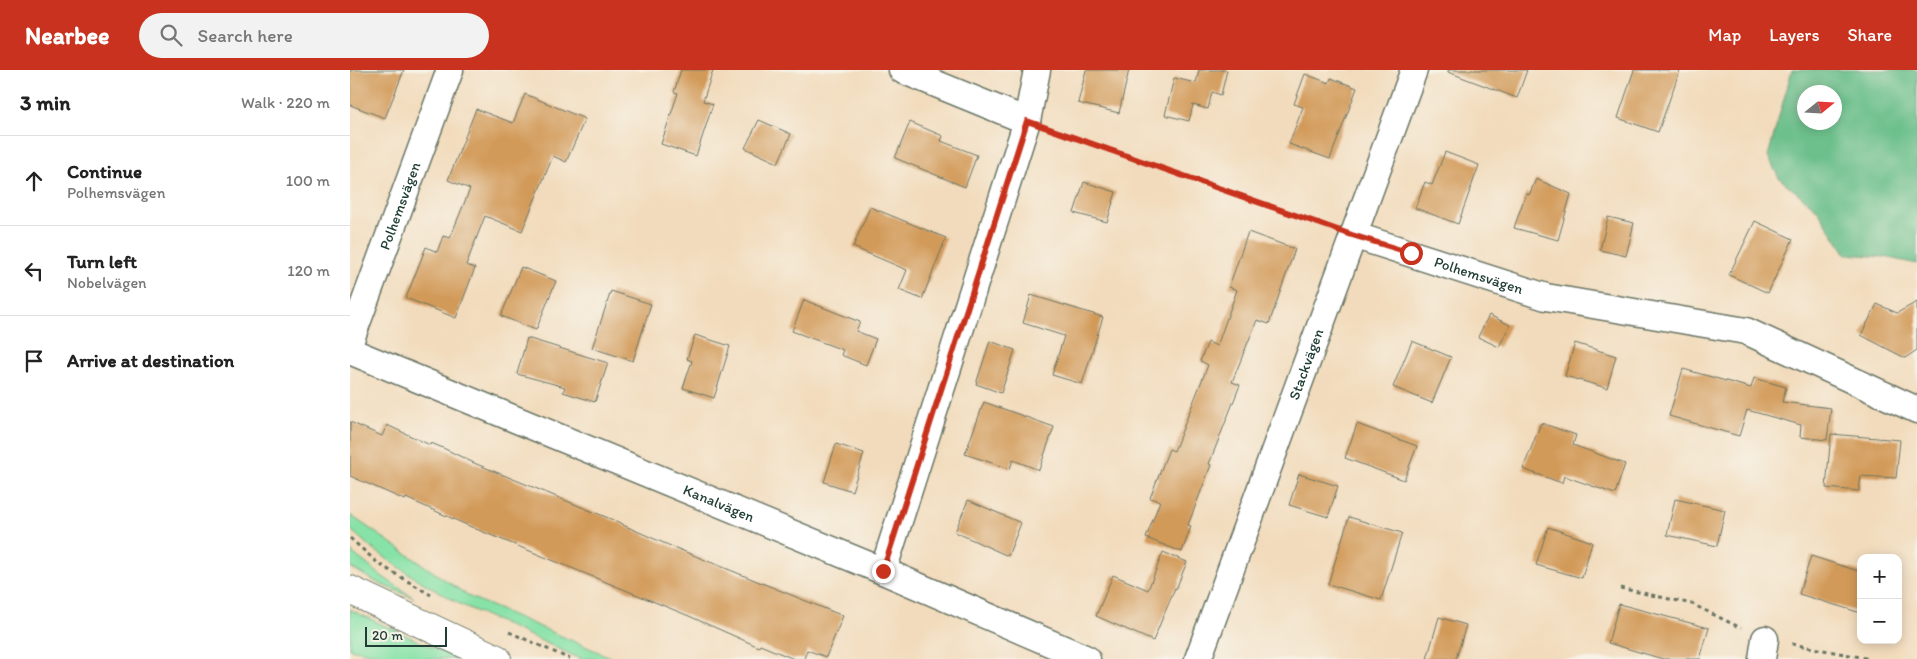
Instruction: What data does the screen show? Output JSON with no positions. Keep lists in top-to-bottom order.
{
  "streets": {
    "street": ["Polhemsvägen", "Stackvägen", "Kanalvägen"]
  },
  "crossings": [
    ["Polhemsvägen", "Stackvägen"]
  ],
  "scale_bar": "20 m",
  "north": "right",
  "page": {
    "header": "Nearbee",
    "search": "Search here",
    "nav": ["Map", "Layers", "Share"],
    "heading": ["3 min", "Walk · 220 m"],
    "list": [
      ["Continue", "Polhemsvägen", "100 m"],
      ["Turn left", "Nobelvägen", "120 m"],
      "Arrive at destination"
    ],
    "map_buttons": ["+", "−"],
    "scale": "20 m"
  }
}
